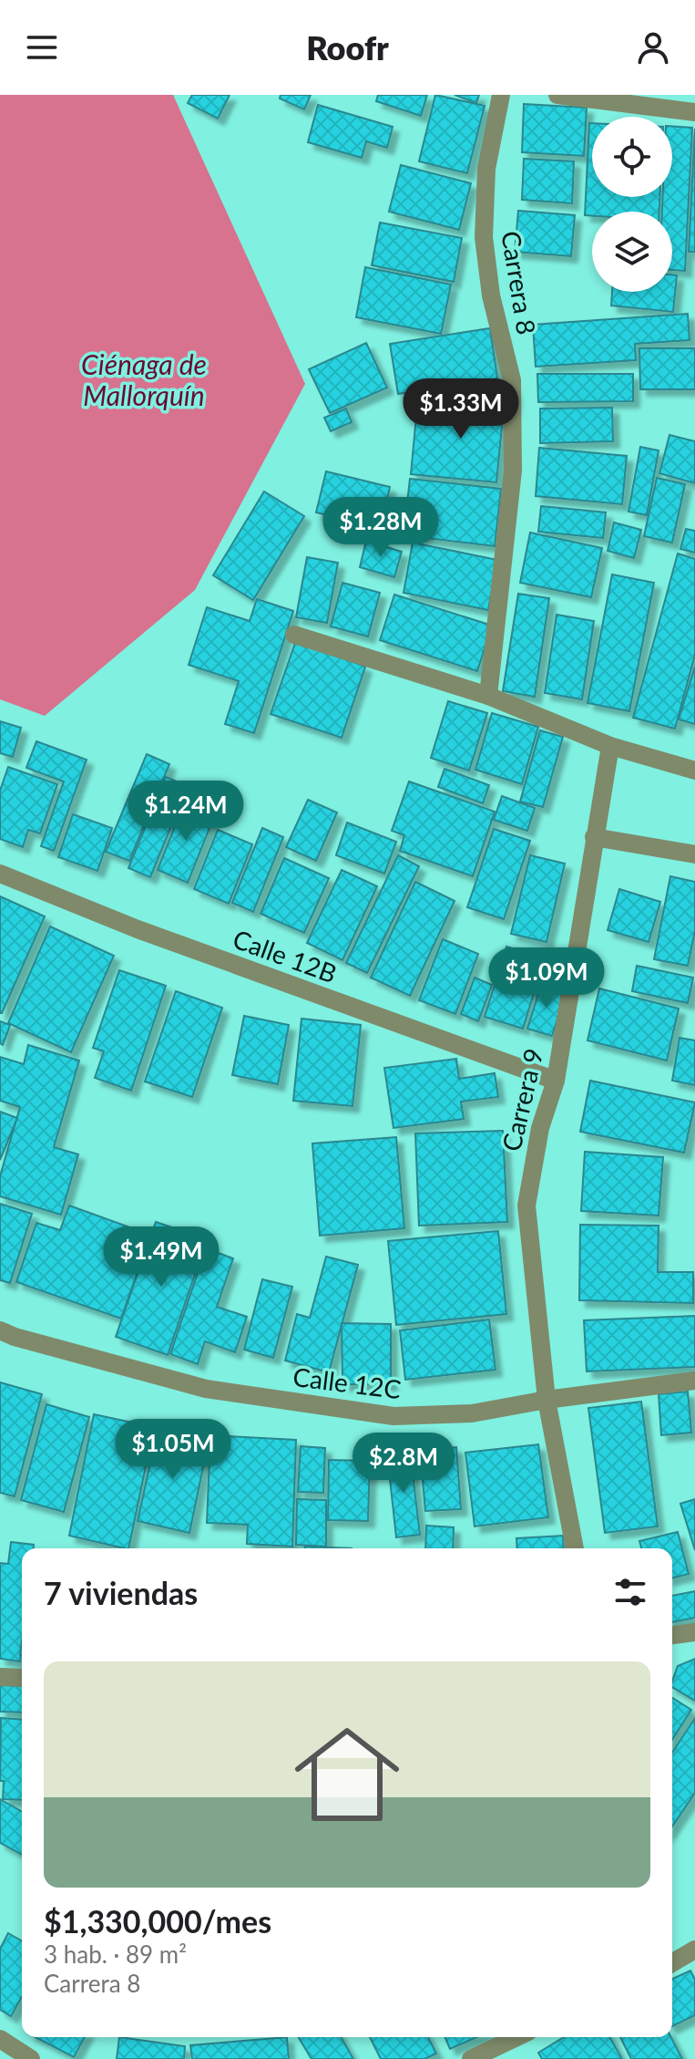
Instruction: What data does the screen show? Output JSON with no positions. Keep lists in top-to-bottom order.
{
  "streets": {
    "street": [
      "Carrera 8",
      "Calle 12B",
      "Carrera 9",
      "Calle 12C"
    ]
  },
  "crossings": [
    ["Calle 12B", "Carrera 9"],
    ["Carrera 9", "Calle 12C"]
  ],
  "water": ["Ciénaga de Mallorquín"],
  "page": {
    "header": "Roofr",
    "price": [
      "$1.33M",
      "$1.28M",
      "$1.24M",
      "$1.09M",
      "$1.49M",
      "$1.05M",
      "$2.8M"
    ],
    "heading": "7 viviendas",
    "list": [
      {
        "name": "$1,330,000/mes",
        "note": "3 hab. · 89 m² · Carrera 8"
      }
    ]
  }
}
